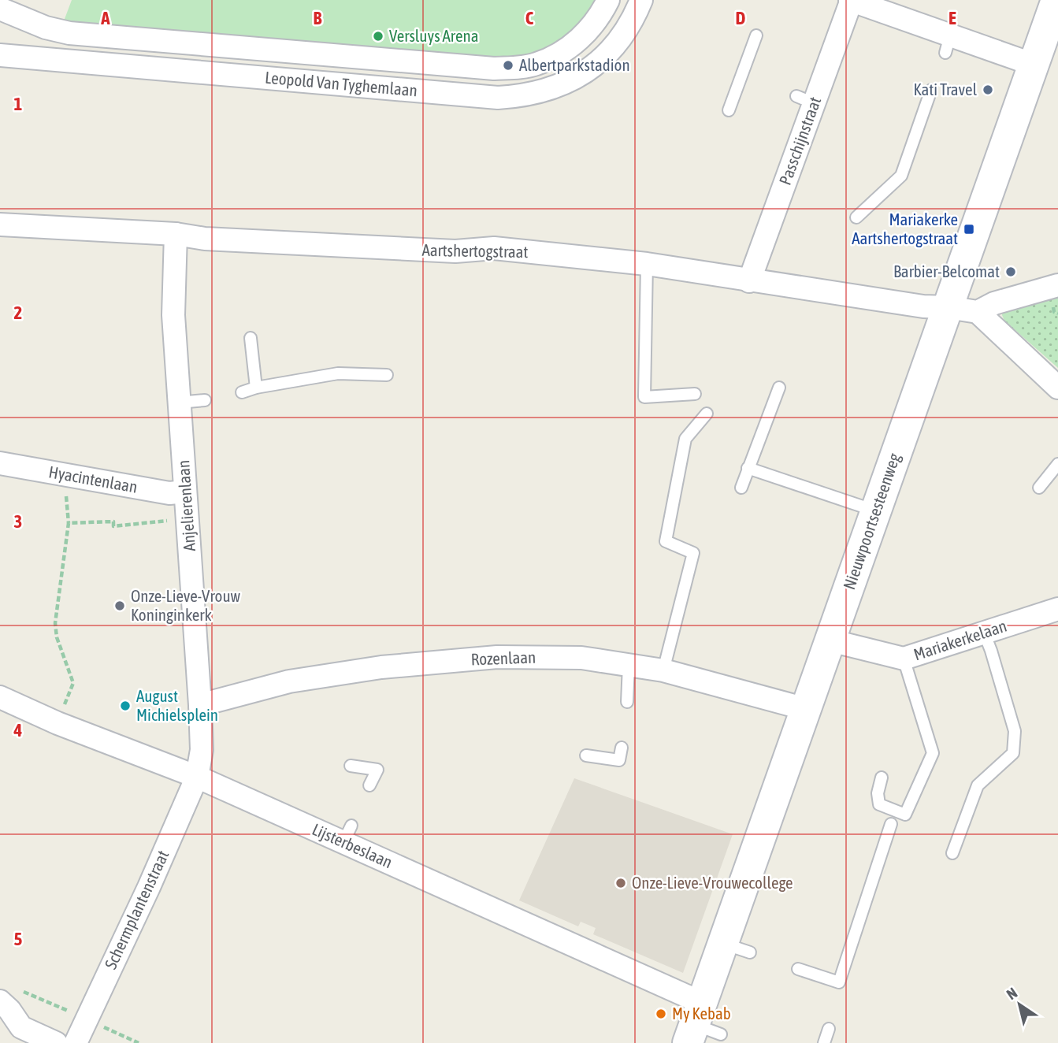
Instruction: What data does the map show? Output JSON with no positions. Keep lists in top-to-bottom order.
{
  "streets": {
    "main road": ["Nieuwpoortsesteenweg"],
    "street": [
      "Leopold Van Tyghemlaan",
      "Passchijnstraat",
      "Aartshertogstraat",
      "Hyacintenlaan",
      "Anjelierenlaan",
      "Mariakerkelaan",
      "Rozenlaan",
      "Lijsterbeslaan",
      "Schermplantenstraat"
    ]
  },
  "crossings": [
    ["Passchijnstraat", "Aartshertogstraat"],
    ["Aartshertogstraat", "Anjelierenlaan"],
    ["Aartshertogstraat", "Nieuwpoortsesteenweg"],
    ["Hyacintenlaan", "Anjelierenlaan"],
    ["Anjelierenlaan", "Rozenlaan"],
    ["Anjelierenlaan", "Lijsterbeslaan"],
    ["Anjelierenlaan", "Schermplantenstraat"],
    ["Nieuwpoortsesteenweg", "Mariakerkelaan"],
    ["Nieuwpoortsesteenweg", "Rozenlaan"],
    ["Nieuwpoortsesteenweg", "Lijsterbeslaan"],
    ["Lijsterbeslaan", "Schermplantenstraat"]
  ],
  "places": {
    "other": [
      "Versluys Arena",
      "Albertparkstadion",
      "Kati Travel",
      "Barbier-Belcomat",
      "Onze-Lieve-Vrouw Koninginkerk",
      "August Michielsplein",
      "Onze-Lieve-Vrouwecollege",
      "My Kebab"
    ],
    "transit": ["Mariakerke Aartshertogstraat"]
  },
  "north": "top left",
  "grid": {
    "columns": [
      "A",
      "B",
      "C",
      "D",
      "E"
    ],
    "rows": [
      "1",
      "2",
      "3",
      "4",
      "5"
    ]
  }
}
